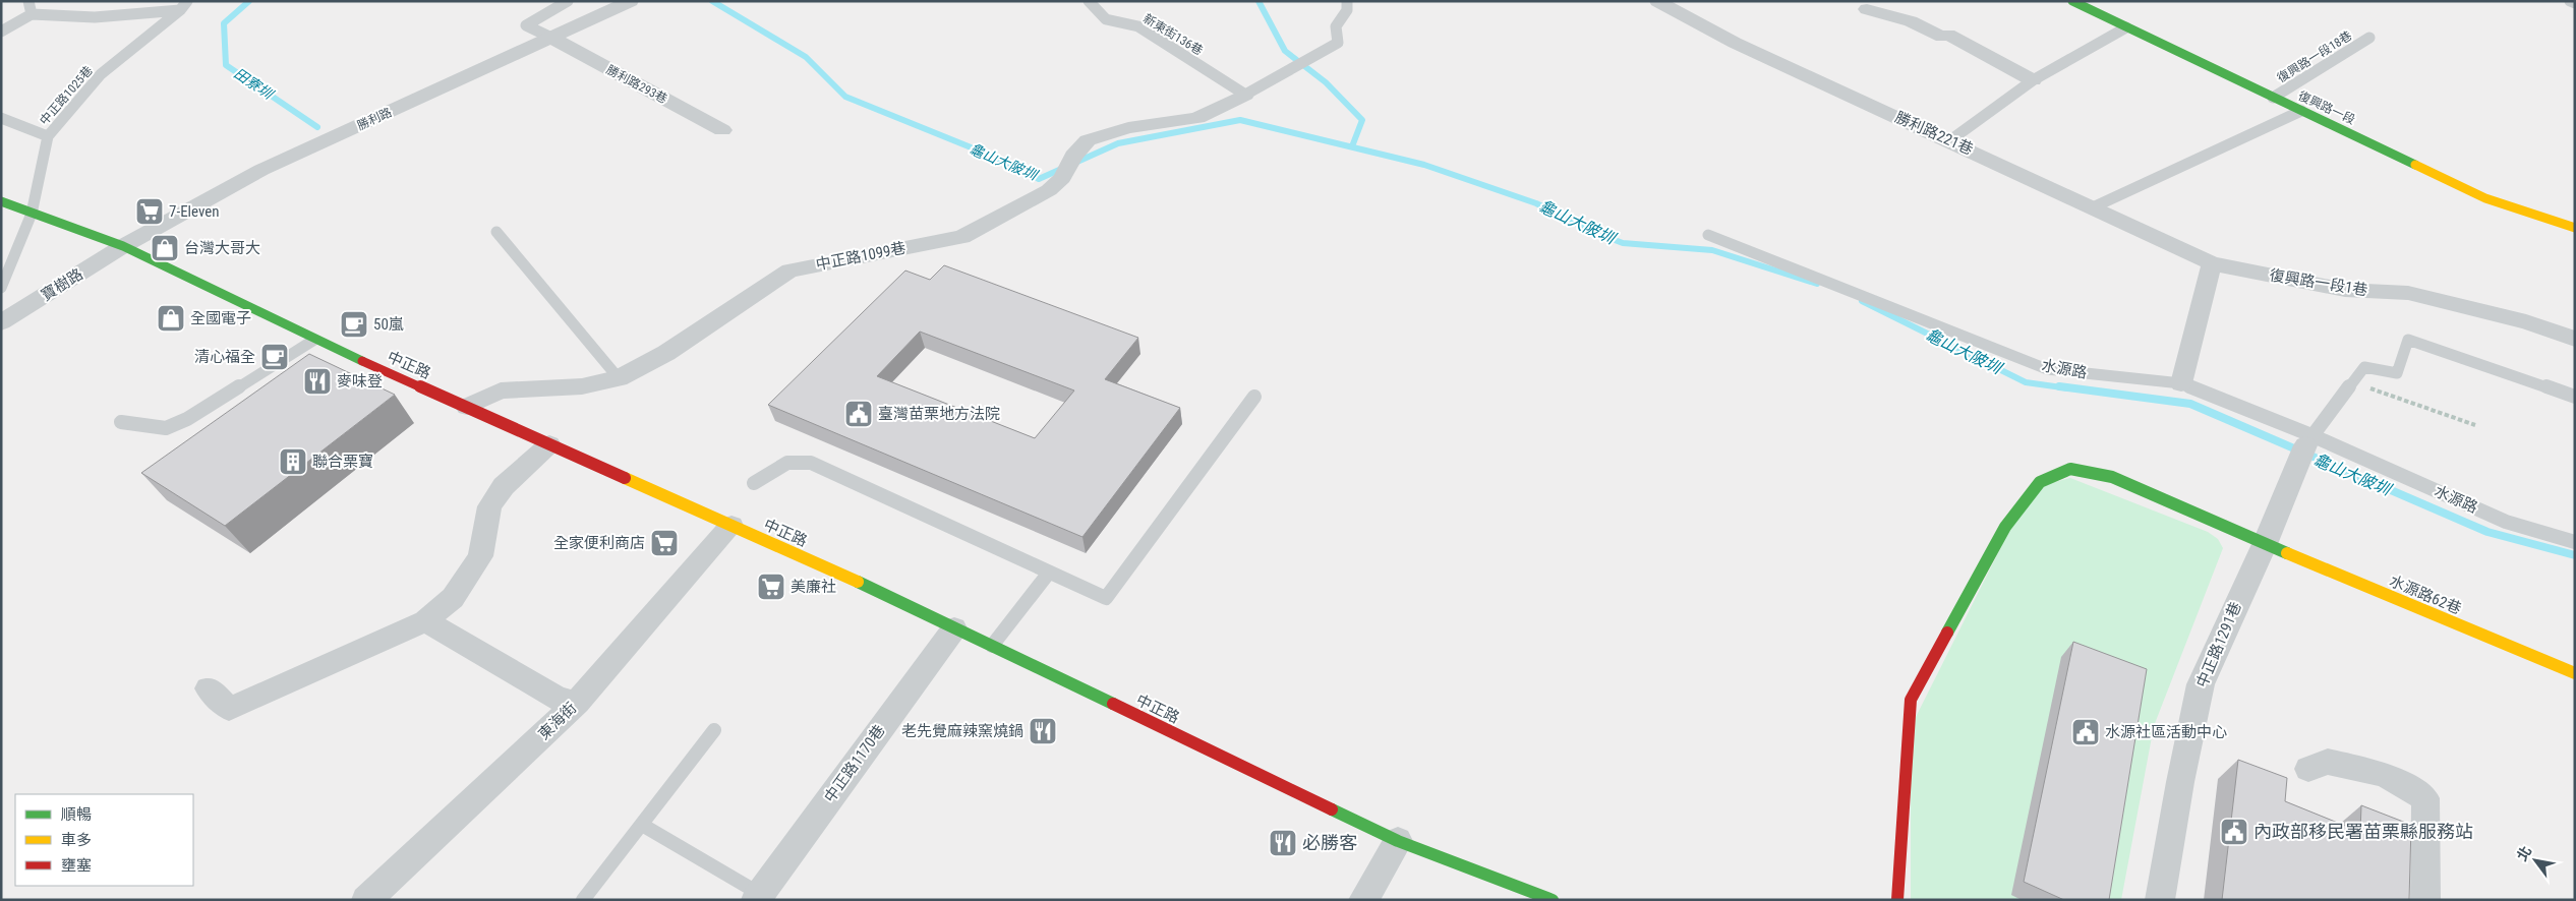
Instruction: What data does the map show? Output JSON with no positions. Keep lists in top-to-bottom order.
{
  "streets": {
    "street": [
      "勝利路293巷",
      "復興路一段",
      "勝利路",
      "勝利路221巷",
      "中正路1099巷",
      "復興路一段1巷",
      "寶樹路",
      "中正路",
      "水源路62巷",
      "中正路1291巷",
      "東海街",
      "中正路1170巷"
    ],
    "lane": [
      "新東街136巷",
      "復興路一段18巷",
      "中正路1025巷",
      "水源路"
    ]
  },
  "crossings": [
    ["新東街136巷", "中正路1099巷"],
    ["復興路一段18巷", "復興路一段"],
    ["勝利路293巷", "勝利路"],
    ["中正路1025巷", "中正路"],
    ["勝利路", "寶樹路"],
    ["勝利路", "中正路"],
    ["勝利路221巷", "復興路一段1巷"],
    ["中正路1099巷", "中正路"],
    ["寶樹路", "中正路"],
    ["中正路", "東海街"],
    ["中正路", "中正路1170巷"],
    ["水源路62巷", "中正路1291巷"]
  ],
  "water": ["田寮圳", "龜山大陂圳"],
  "places": {
    "supermarket": ["7-Eleven", "全家便利商店", "美廉社"],
    "shop": ["台灣大哥大", "全國電子"],
    "cafe": ["50嵐", "清心福全"],
    "restaurant": ["麥味登", "老先覺麻辣窯燒鍋", "必勝客"],
    "public building": ["臺灣苗栗地方法院", "水源社區活動中心", "內政部移民署苗栗縣服務站"],
    "building": ["聯合栗寶"]
  },
  "legend": ["順暢", "車多", "壅塞"],
  "north": "top left"
}
